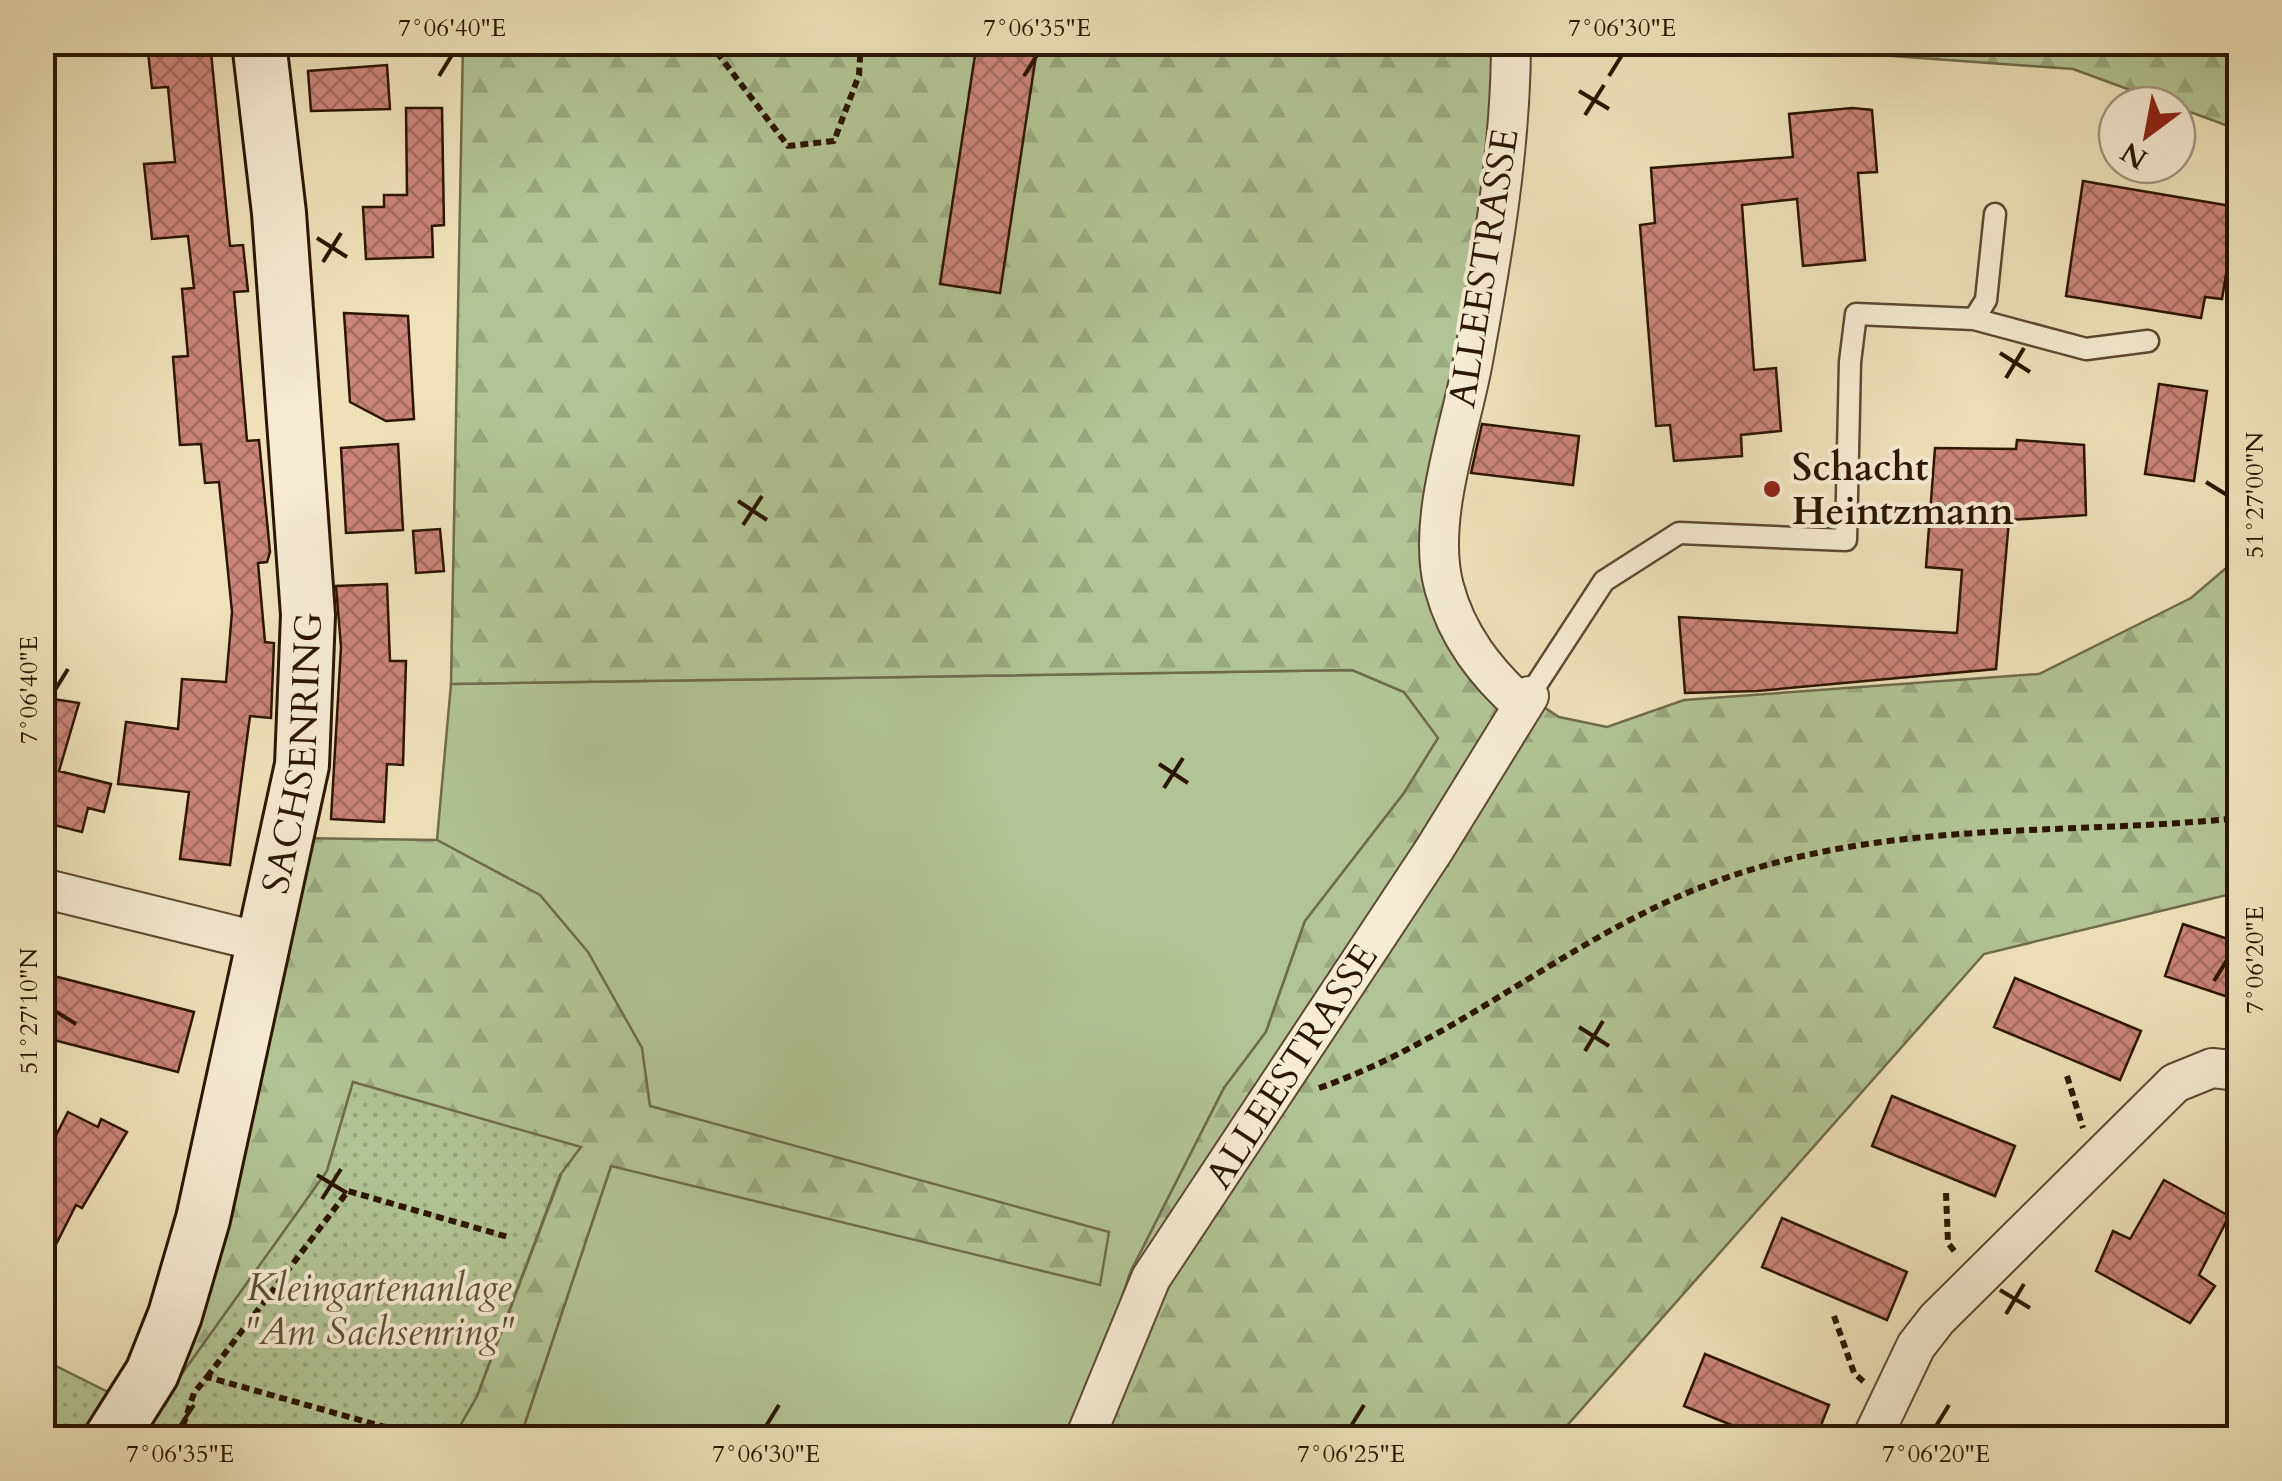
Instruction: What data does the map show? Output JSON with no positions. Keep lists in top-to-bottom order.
{
  "streets": {
    "street": ["ALLEESTRASSE", "SACHSENRING"]
  },
  "parks": ["Kleingartenanlage \"Am Sachsenring\""],
  "places": ["Schacht Heintzmann"],
  "north": "bottom left",
  "coordinates": [
    "7°06'40\"E",
    "7°06'35\"E",
    "7°06'30\"E",
    "51°27'00\"N",
    "7°06'20\"E",
    "51°27'10\"N",
    "7°06'25\"E"
  ]
}
